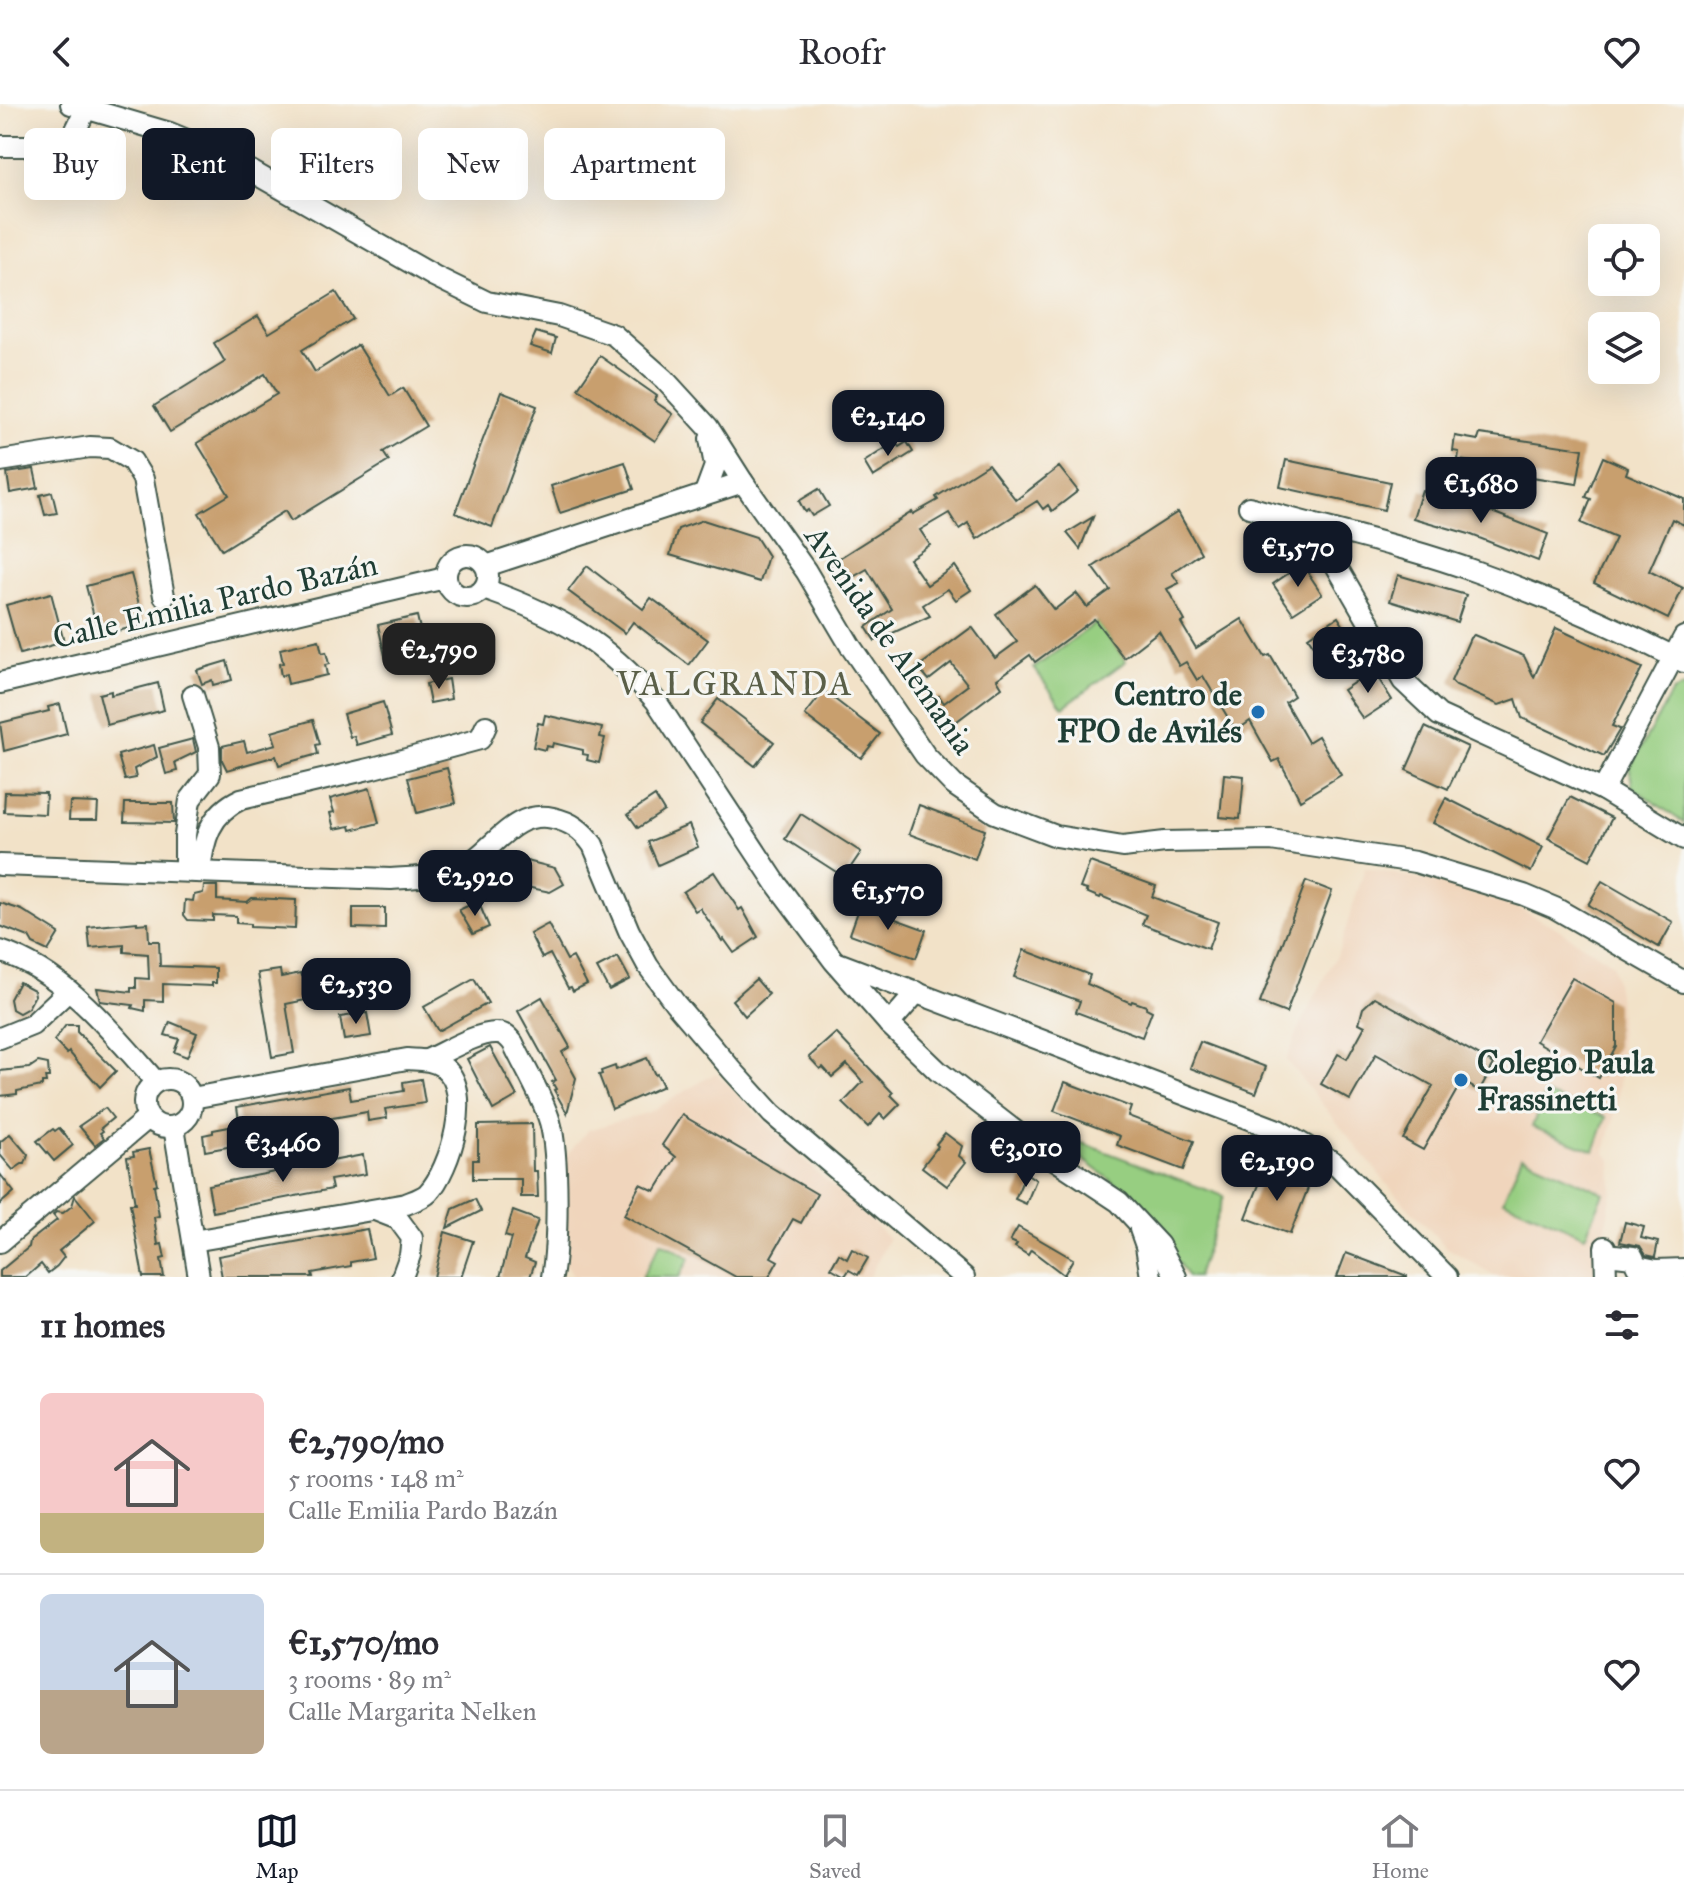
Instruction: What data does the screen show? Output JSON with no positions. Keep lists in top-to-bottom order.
{
  "streets": {
    "street": ["Calle Emilia Pardo Bazán", "Avenida de Alemania"]
  },
  "districts": ["VALGRANDA"],
  "places": ["Centro de FPO de Avilés", "Colegio Paula Frassinetti"],
  "page": {
    "header": "Roofr",
    "chip": [
      "Buy",
      "Rent",
      "Filters",
      "New",
      "Apartment"
    ],
    "price": [
      "€2,140",
      "€1,680",
      "€1,570",
      "€2,790",
      "€3,780",
      "€2,920",
      "€1,570",
      "€2,530",
      "€3,460",
      "€3,010",
      "€2,190"
    ],
    "heading": "11 homes",
    "list": [
      {
        "name": "€2,790/mo",
        "note": "5 rooms · 148 m² · Calle Emilia Pardo Bazán"
      },
      {
        "name": "€1,570/mo",
        "note": "3 rooms · 89 m² · Calle Margarita Nelken"
      }
    ],
    "tabs": ["Map", "Saved", "Home"]
  }
}
